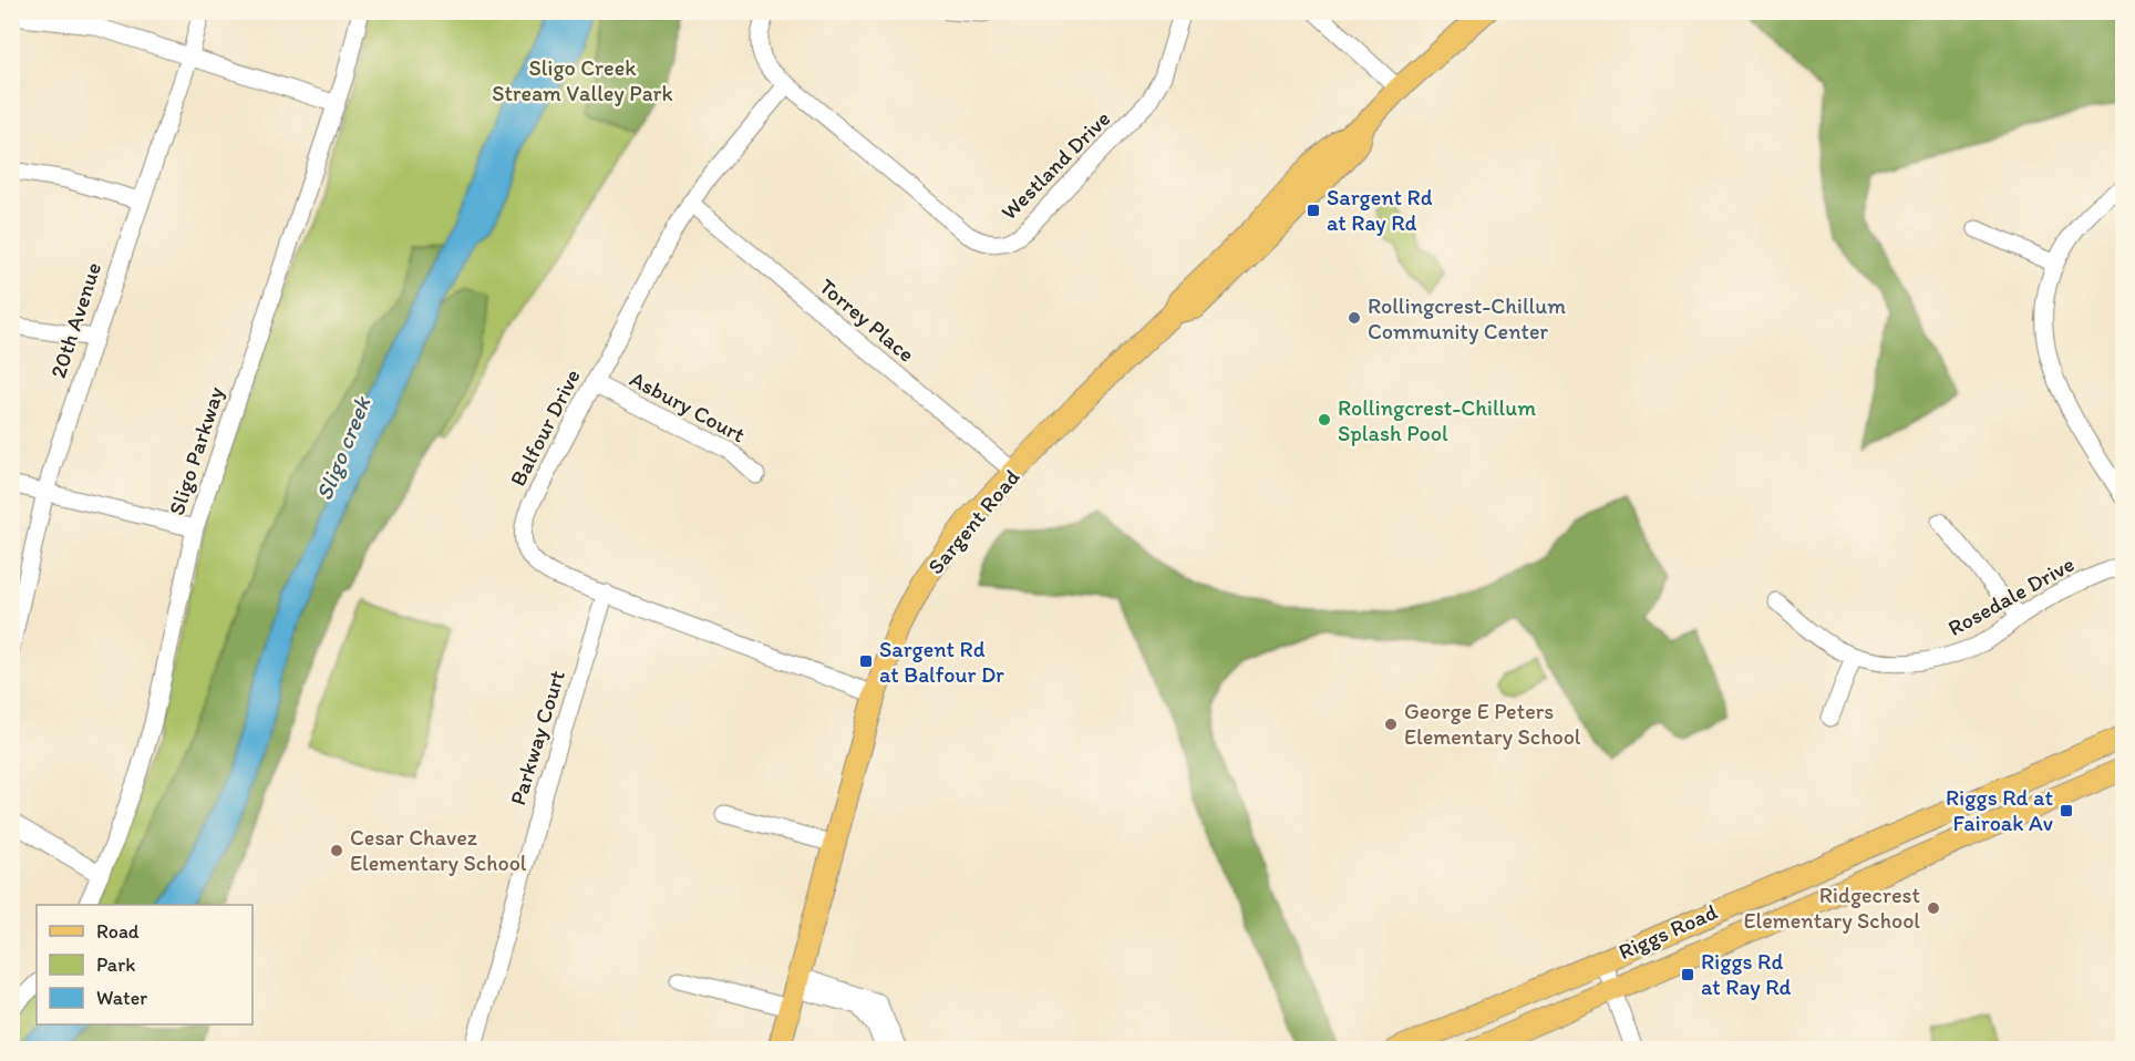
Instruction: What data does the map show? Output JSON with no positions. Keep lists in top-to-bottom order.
{
  "streets": {
    "main road": ["Sargent Road", "Riggs Road"],
    "street": [
      "Westland Drive",
      "20th Avenue",
      "Torrey Place",
      "Asbury Court",
      "Balfour Drive",
      "Sligo Parkway",
      "Rosedale Drive",
      "Parkway Court"
    ]
  },
  "crossings": [
    ["Westland Drive", "Balfour Drive"],
    ["Torrey Place", "Balfour Drive"],
    ["Torrey Place", "Sargent Road"],
    ["Asbury Court", "Balfour Drive"],
    ["Balfour Drive", "Sargent Road"],
    ["Balfour Drive", "Parkway Court"]
  ],
  "water": ["Sligo creek"],
  "parks": ["Sligo Creek Stream Valley Park"],
  "places": {
    "transit": [
      "Sargent Rd at Ray Rd",
      "Sargent Rd at Balfour Dr",
      "Riggs Rd at Fairoak Av",
      "Riggs Rd at Ray Rd"
    ],
    "other": [
      "Rollingcrest-Chillum Community Center",
      "Rollingcrest-Chillum Splash Pool",
      "George E Peters Elementary School",
      "Cesar Chavez Elementary School",
      "Ridgecrest Elementary School"
    ]
  },
  "legend": ["Road", "Park", "Water"]
}
